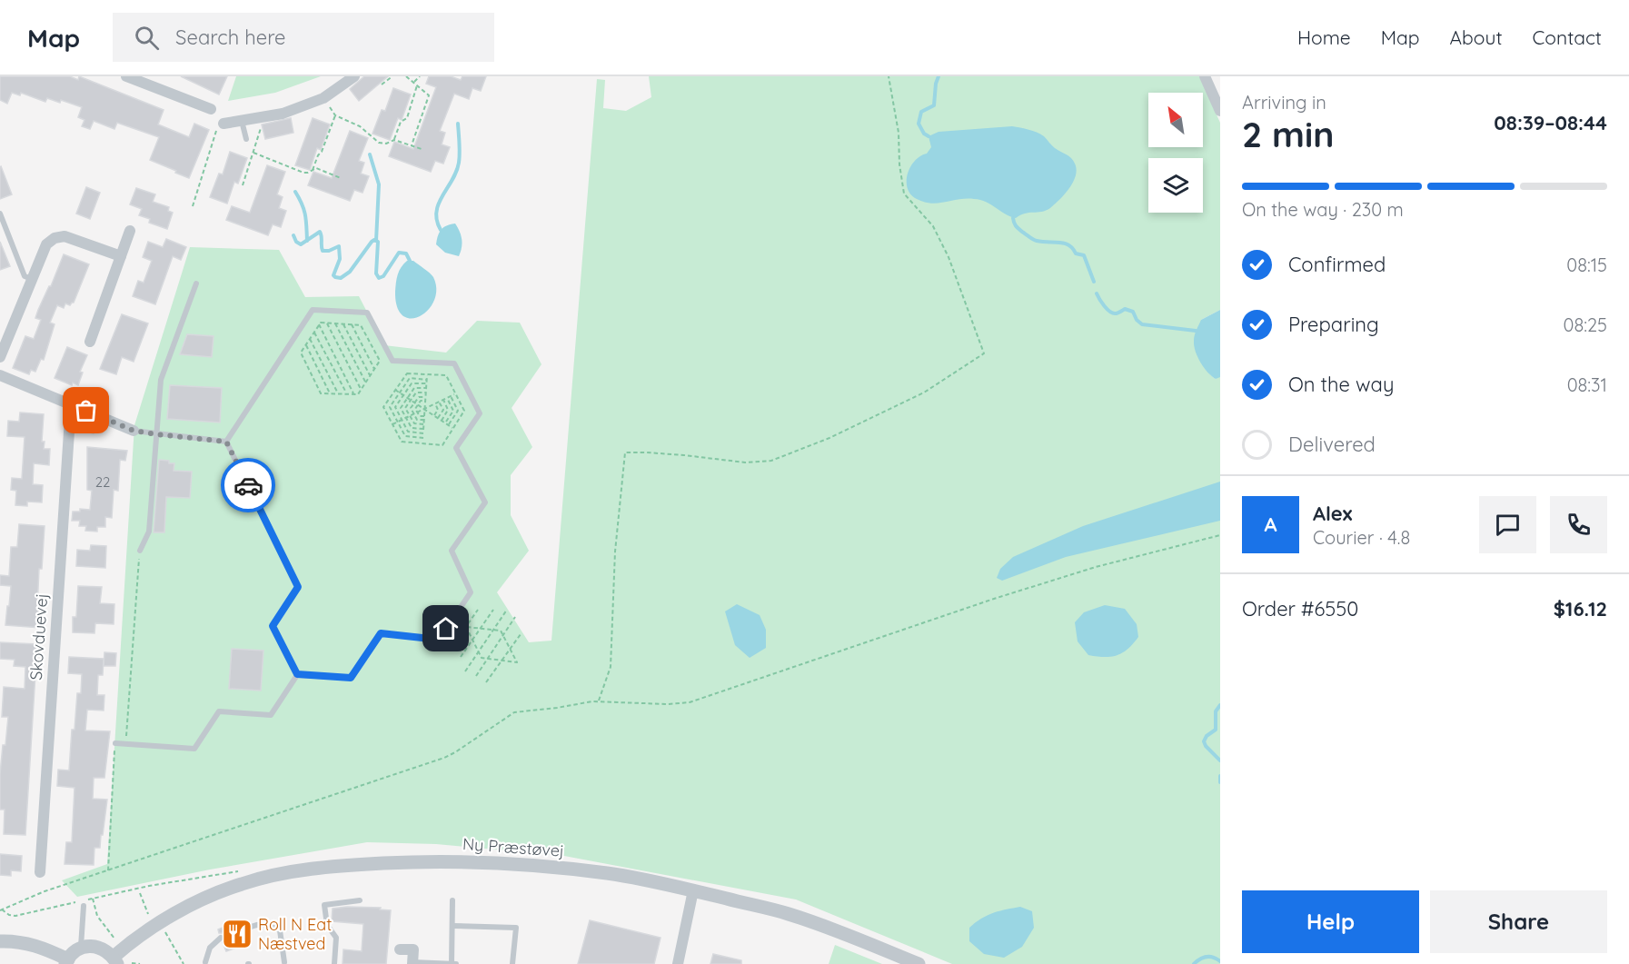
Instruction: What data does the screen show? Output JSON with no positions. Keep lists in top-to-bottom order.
{
  "streets": {
    "street": ["Skovduevej", "Ny Præstøvej"]
  },
  "places": {
    "restaurant": ["Roll N Eat Næstved"]
  },
  "house_numbers": ["22"],
  "north": "top left",
  "page": {
    "header": "Map",
    "search": "Search here",
    "nav": [
      "Home",
      "Map",
      "About",
      "Contact"
    ],
    "heading": ["2 min", "Arriving in", "08:39–08:44"],
    "panel": [
      "Alex",
      "Courier · 4.8",
      "Order #6550",
      "$16.12"
    ],
    "bar": "On the way · 230 m",
    "list": [
      ["Confirmed", "08:15"],
      ["Preparing", "08:25"],
      ["On the way", "08:31"],
      "Delivered"
    ],
    "round": "A",
    "buttons": ["Help", "Share"]
  }
}
